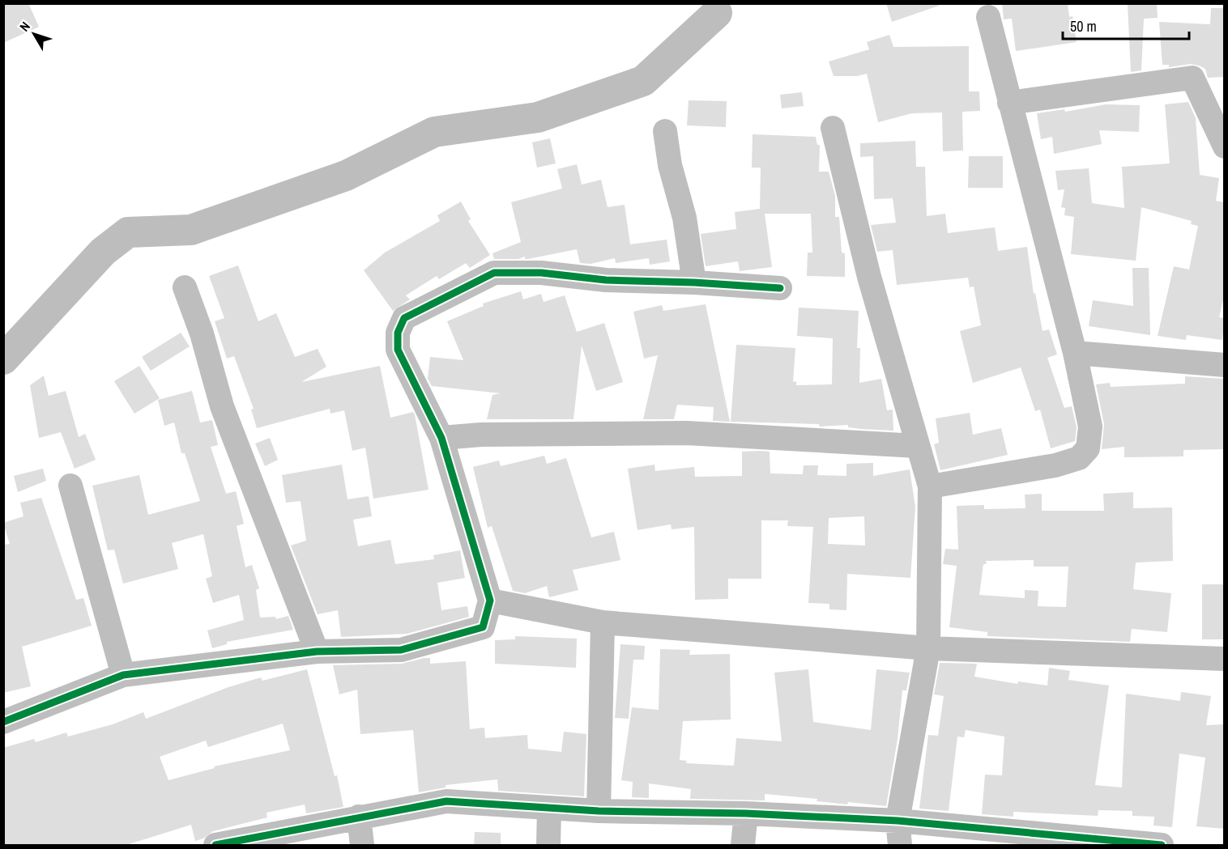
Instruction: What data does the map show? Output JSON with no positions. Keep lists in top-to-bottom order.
{
  "scale_bar": "50 m",
  "north": "top left"
}
